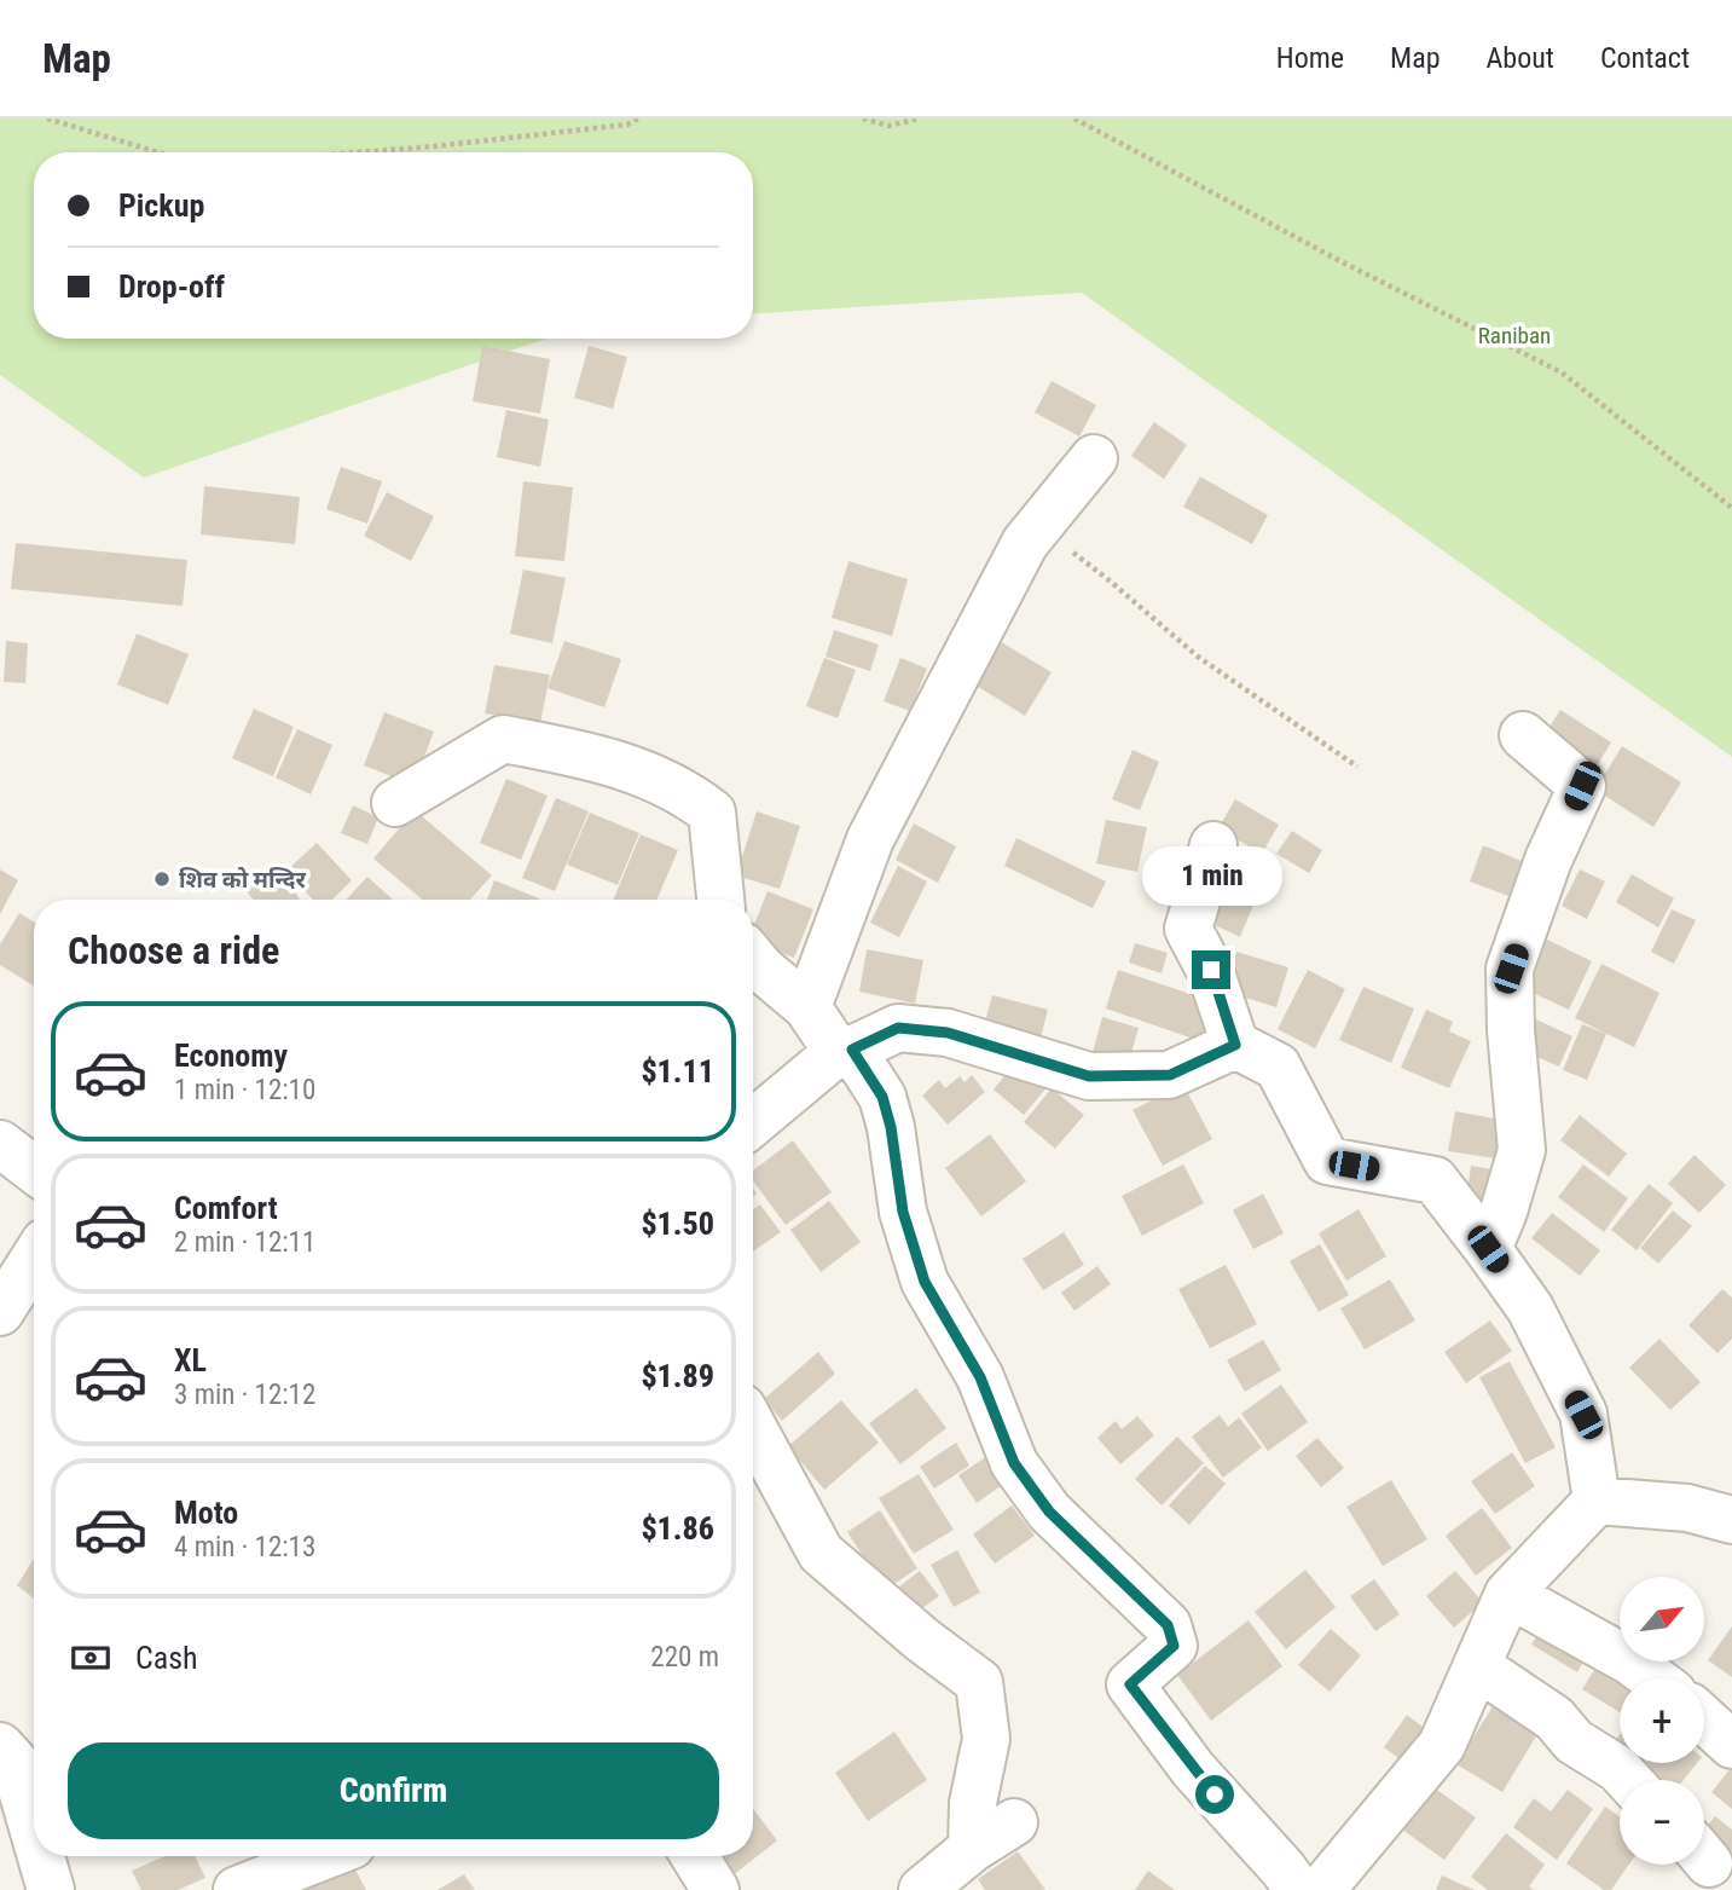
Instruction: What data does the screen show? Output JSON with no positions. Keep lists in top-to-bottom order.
{
  "parks": ["Raniban"],
  "places": ["शिव को मन्दिर"],
  "north": "top right",
  "page": {
    "header": "Map",
    "nav": [
      "Home",
      "Map",
      "About",
      "Contact"
    ],
    "banner": ["Pickup", "Drop-off"],
    "bubble": "1 min",
    "heading": "Choose a ride",
    "list": [
      {
        "name": "Economy",
        "note": "1 min · 12:10",
        "value": "$1.11"
      },
      {
        "name": "Comfort",
        "note": "2 min · 12:11",
        "value": "$1.50"
      },
      {
        "name": "XL",
        "note": "3 min · 12:12",
        "value": "$1.89"
      },
      {
        "name": "Moto",
        "note": "4 min · 12:13",
        "value": "$1.86"
      }
    ],
    "map_buttons": ["+", "−"],
    "pay": ["Cash", "220 m"],
    "buttons": "Confirm"
  }
}
